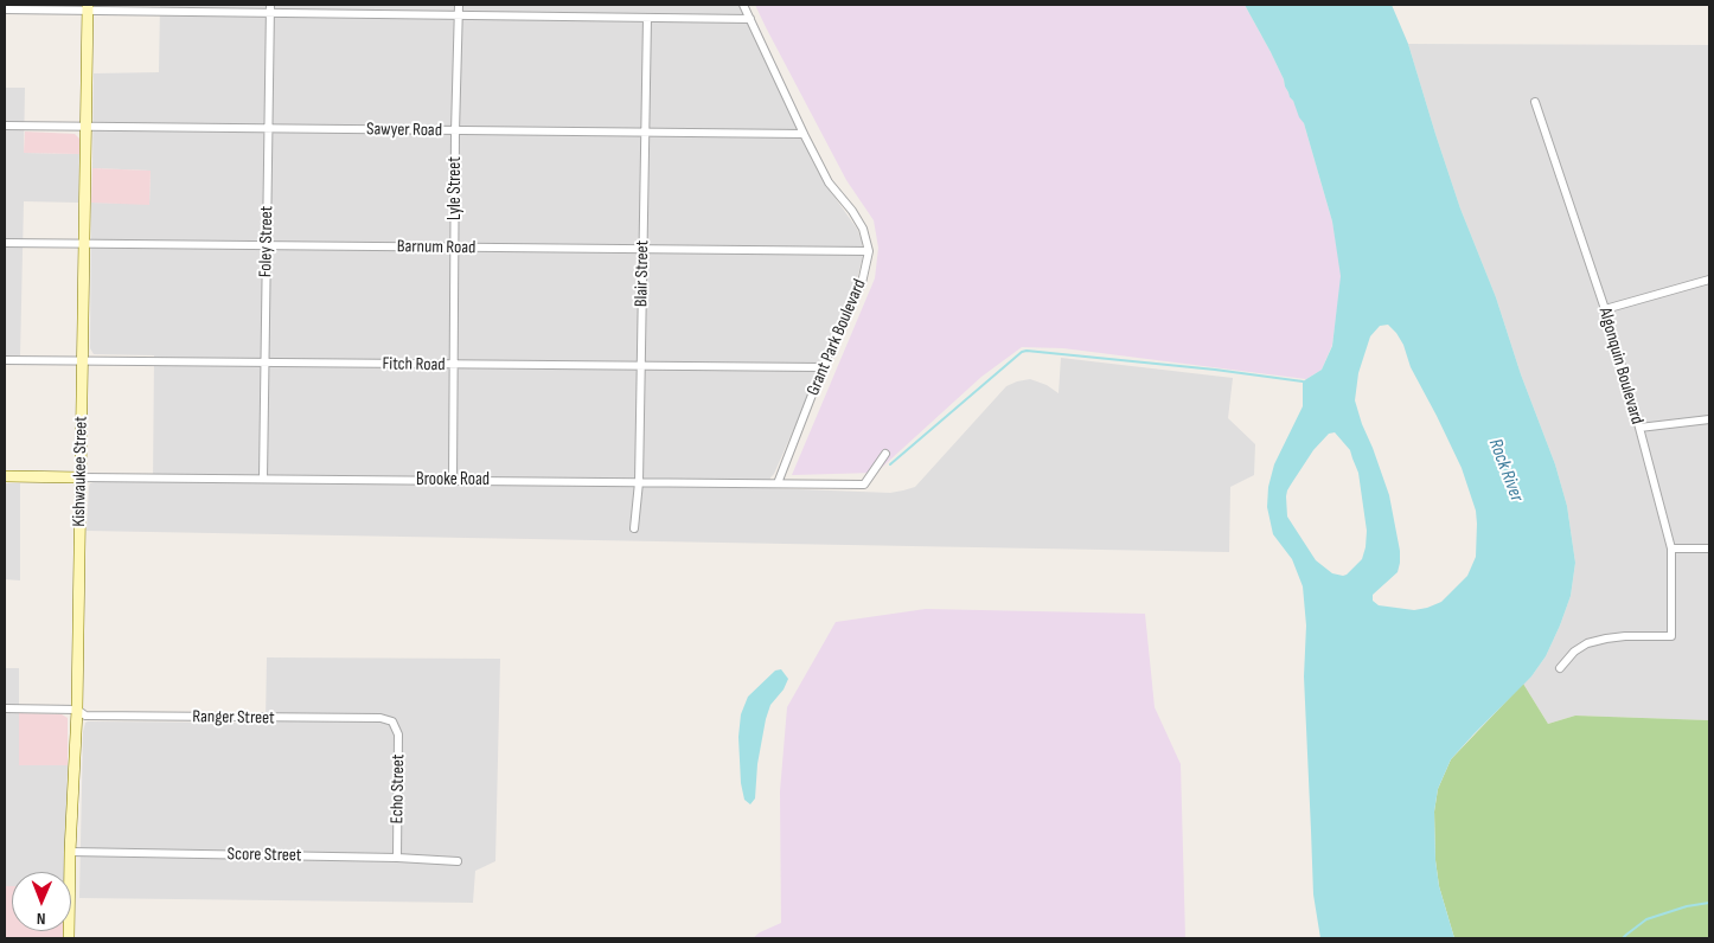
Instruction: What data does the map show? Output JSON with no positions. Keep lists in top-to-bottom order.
{
  "streets": {
    "street": [
      "Sawyer Road",
      "Lyle Street",
      "Foley Street",
      "Barnum Road",
      "Blair Street",
      "Grant Park Boulevard",
      "Fitch Road",
      "Algonquin Boulevard",
      "Kishwaukee Street",
      "Brooke Road",
      "Ranger Street",
      "Echo Street",
      "Score Street"
    ]
  },
  "crossings": [
    ["Sawyer Road", "Lyle Street"],
    ["Sawyer Road", "Foley Street"],
    ["Sawyer Road", "Blair Street"],
    ["Sawyer Road", "Grant Park Boulevard"],
    ["Sawyer Road", "Kishwaukee Street"],
    ["Lyle Street", "Barnum Road"],
    ["Lyle Street", "Fitch Road"],
    ["Lyle Street", "Brooke Road"],
    ["Foley Street", "Barnum Road"],
    ["Foley Street", "Fitch Road"],
    ["Foley Street", "Brooke Road"],
    ["Barnum Road", "Blair Street"],
    ["Barnum Road", "Grant Park Boulevard"],
    ["Barnum Road", "Kishwaukee Street"],
    ["Blair Street", "Fitch Road"],
    ["Blair Street", "Brooke Road"],
    ["Grant Park Boulevard", "Fitch Road"],
    ["Grant Park Boulevard", "Brooke Road"],
    ["Fitch Road", "Kishwaukee Street"],
    ["Kishwaukee Street", "Brooke Road"],
    ["Kishwaukee Street", "Ranger Street"],
    ["Kishwaukee Street", "Score Street"],
    ["Ranger Street", "Echo Street"],
    ["Echo Street", "Score Street"]
  ],
  "water": ["Rock River"],
  "north": "bottom"
}
